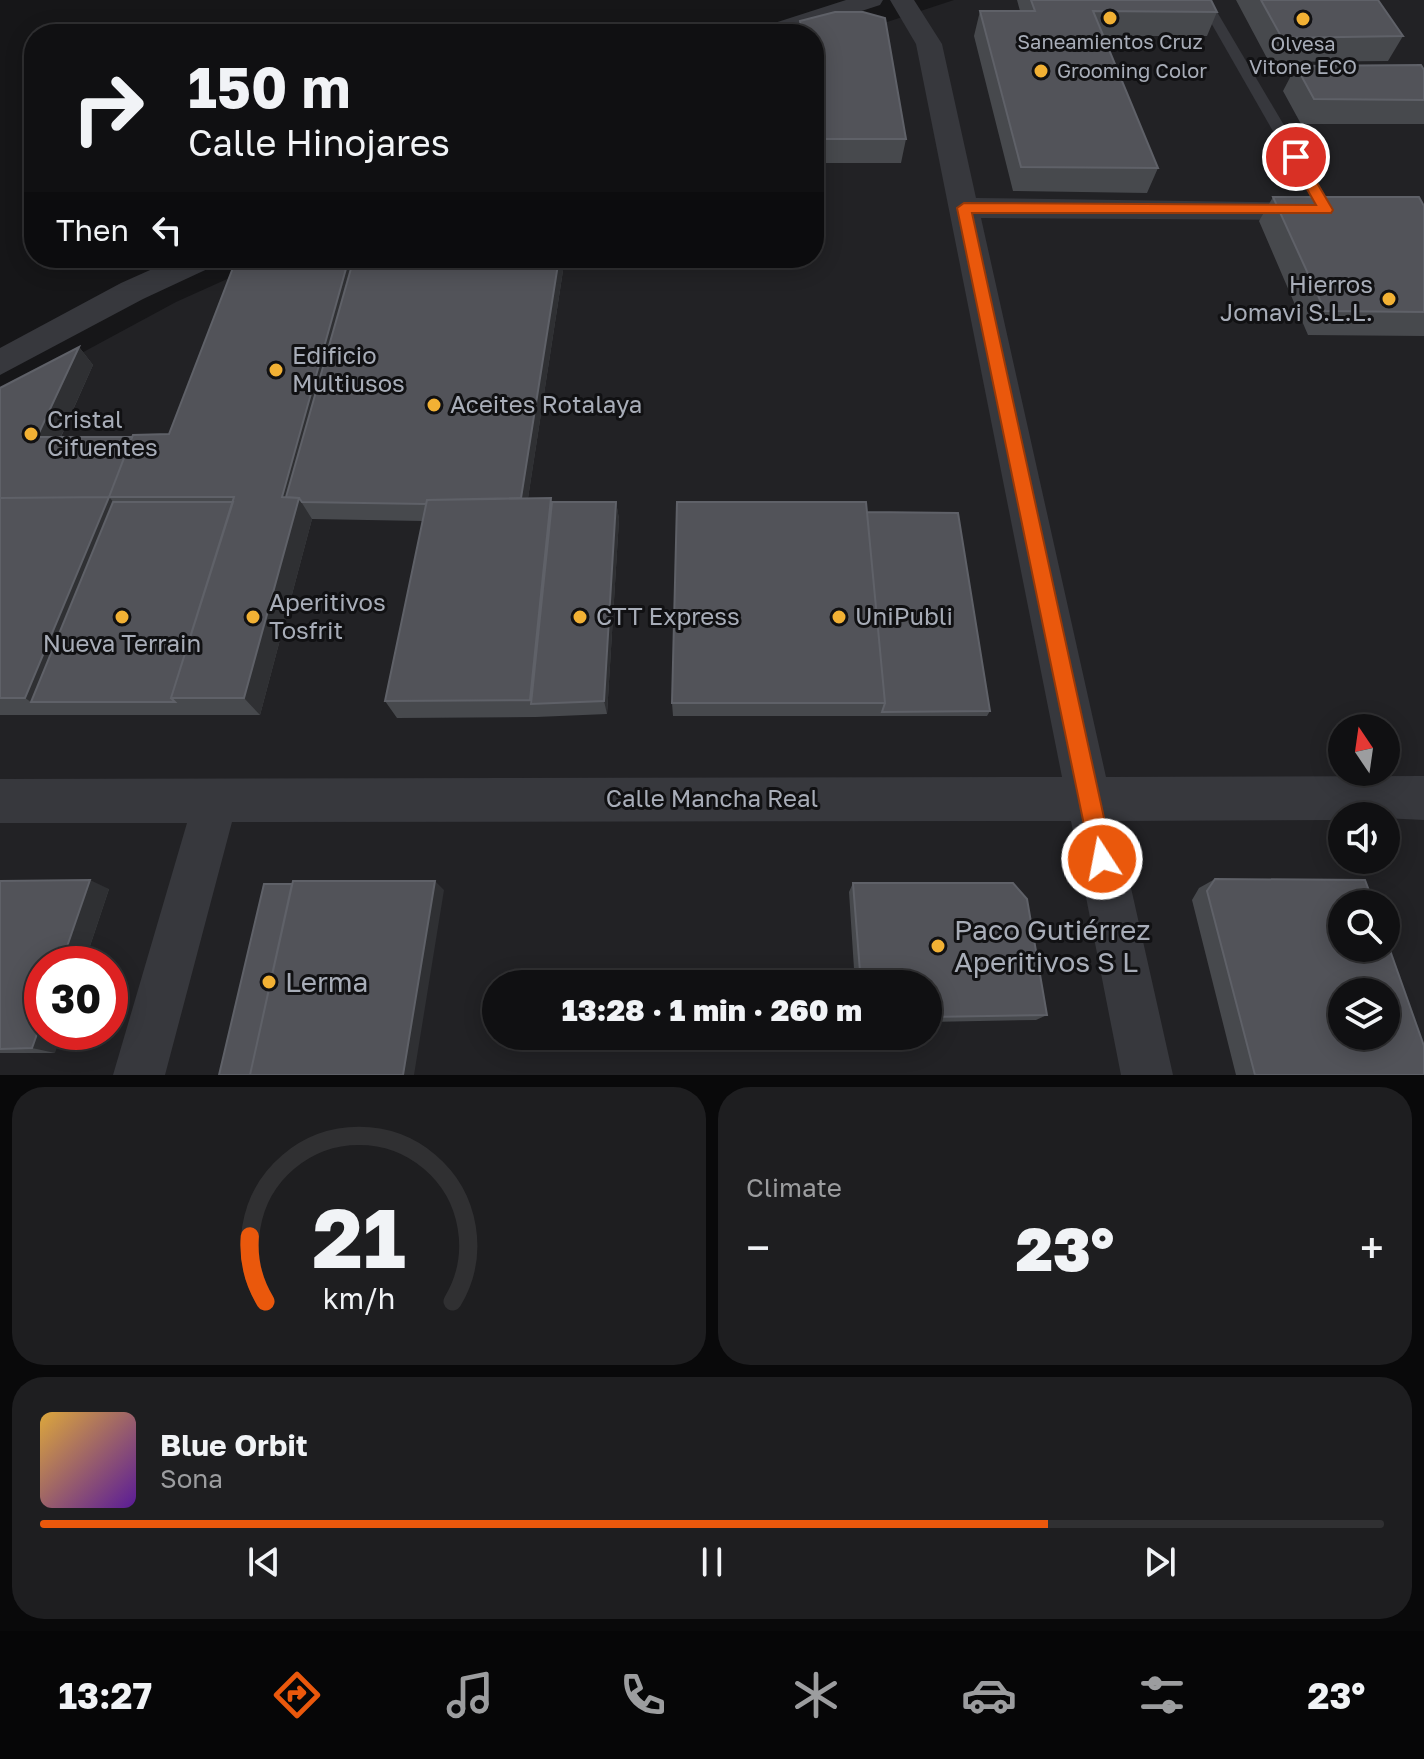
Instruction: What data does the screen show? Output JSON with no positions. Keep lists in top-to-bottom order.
{
  "streets": {
    "street": ["Calle Mancha Real"]
  },
  "places": [
    "Saneamientos Cruz",
    "Olvesa Vitone ECO",
    "Grooming Color",
    "Hierros Jomavi S.L.L.",
    "Edificio Multiusos",
    "Aceites Rotalaya",
    "Cristal Cifuentes",
    "Nueva Terrain",
    "Aperitivos Tosfrit",
    "CTT Express",
    "UniPubli",
    "Paco Gutiérrez Aperitivos S L",
    "Lerma"
  ],
  "north": "top",
  "page": {
    "turn": ["150 m", "Calle Hinojares"],
    "then": "Then",
    "limit": "30",
    "trip": "13:28 · 1 min · 260 m",
    "tile": "Climate",
    "heat": ["−", "23°", "+"],
    "song": ["Blue Orbit", "Sona"],
    "tabs": ["13:27", "23°"],
    "gauge": ["21", "km/h"]
  }
}
